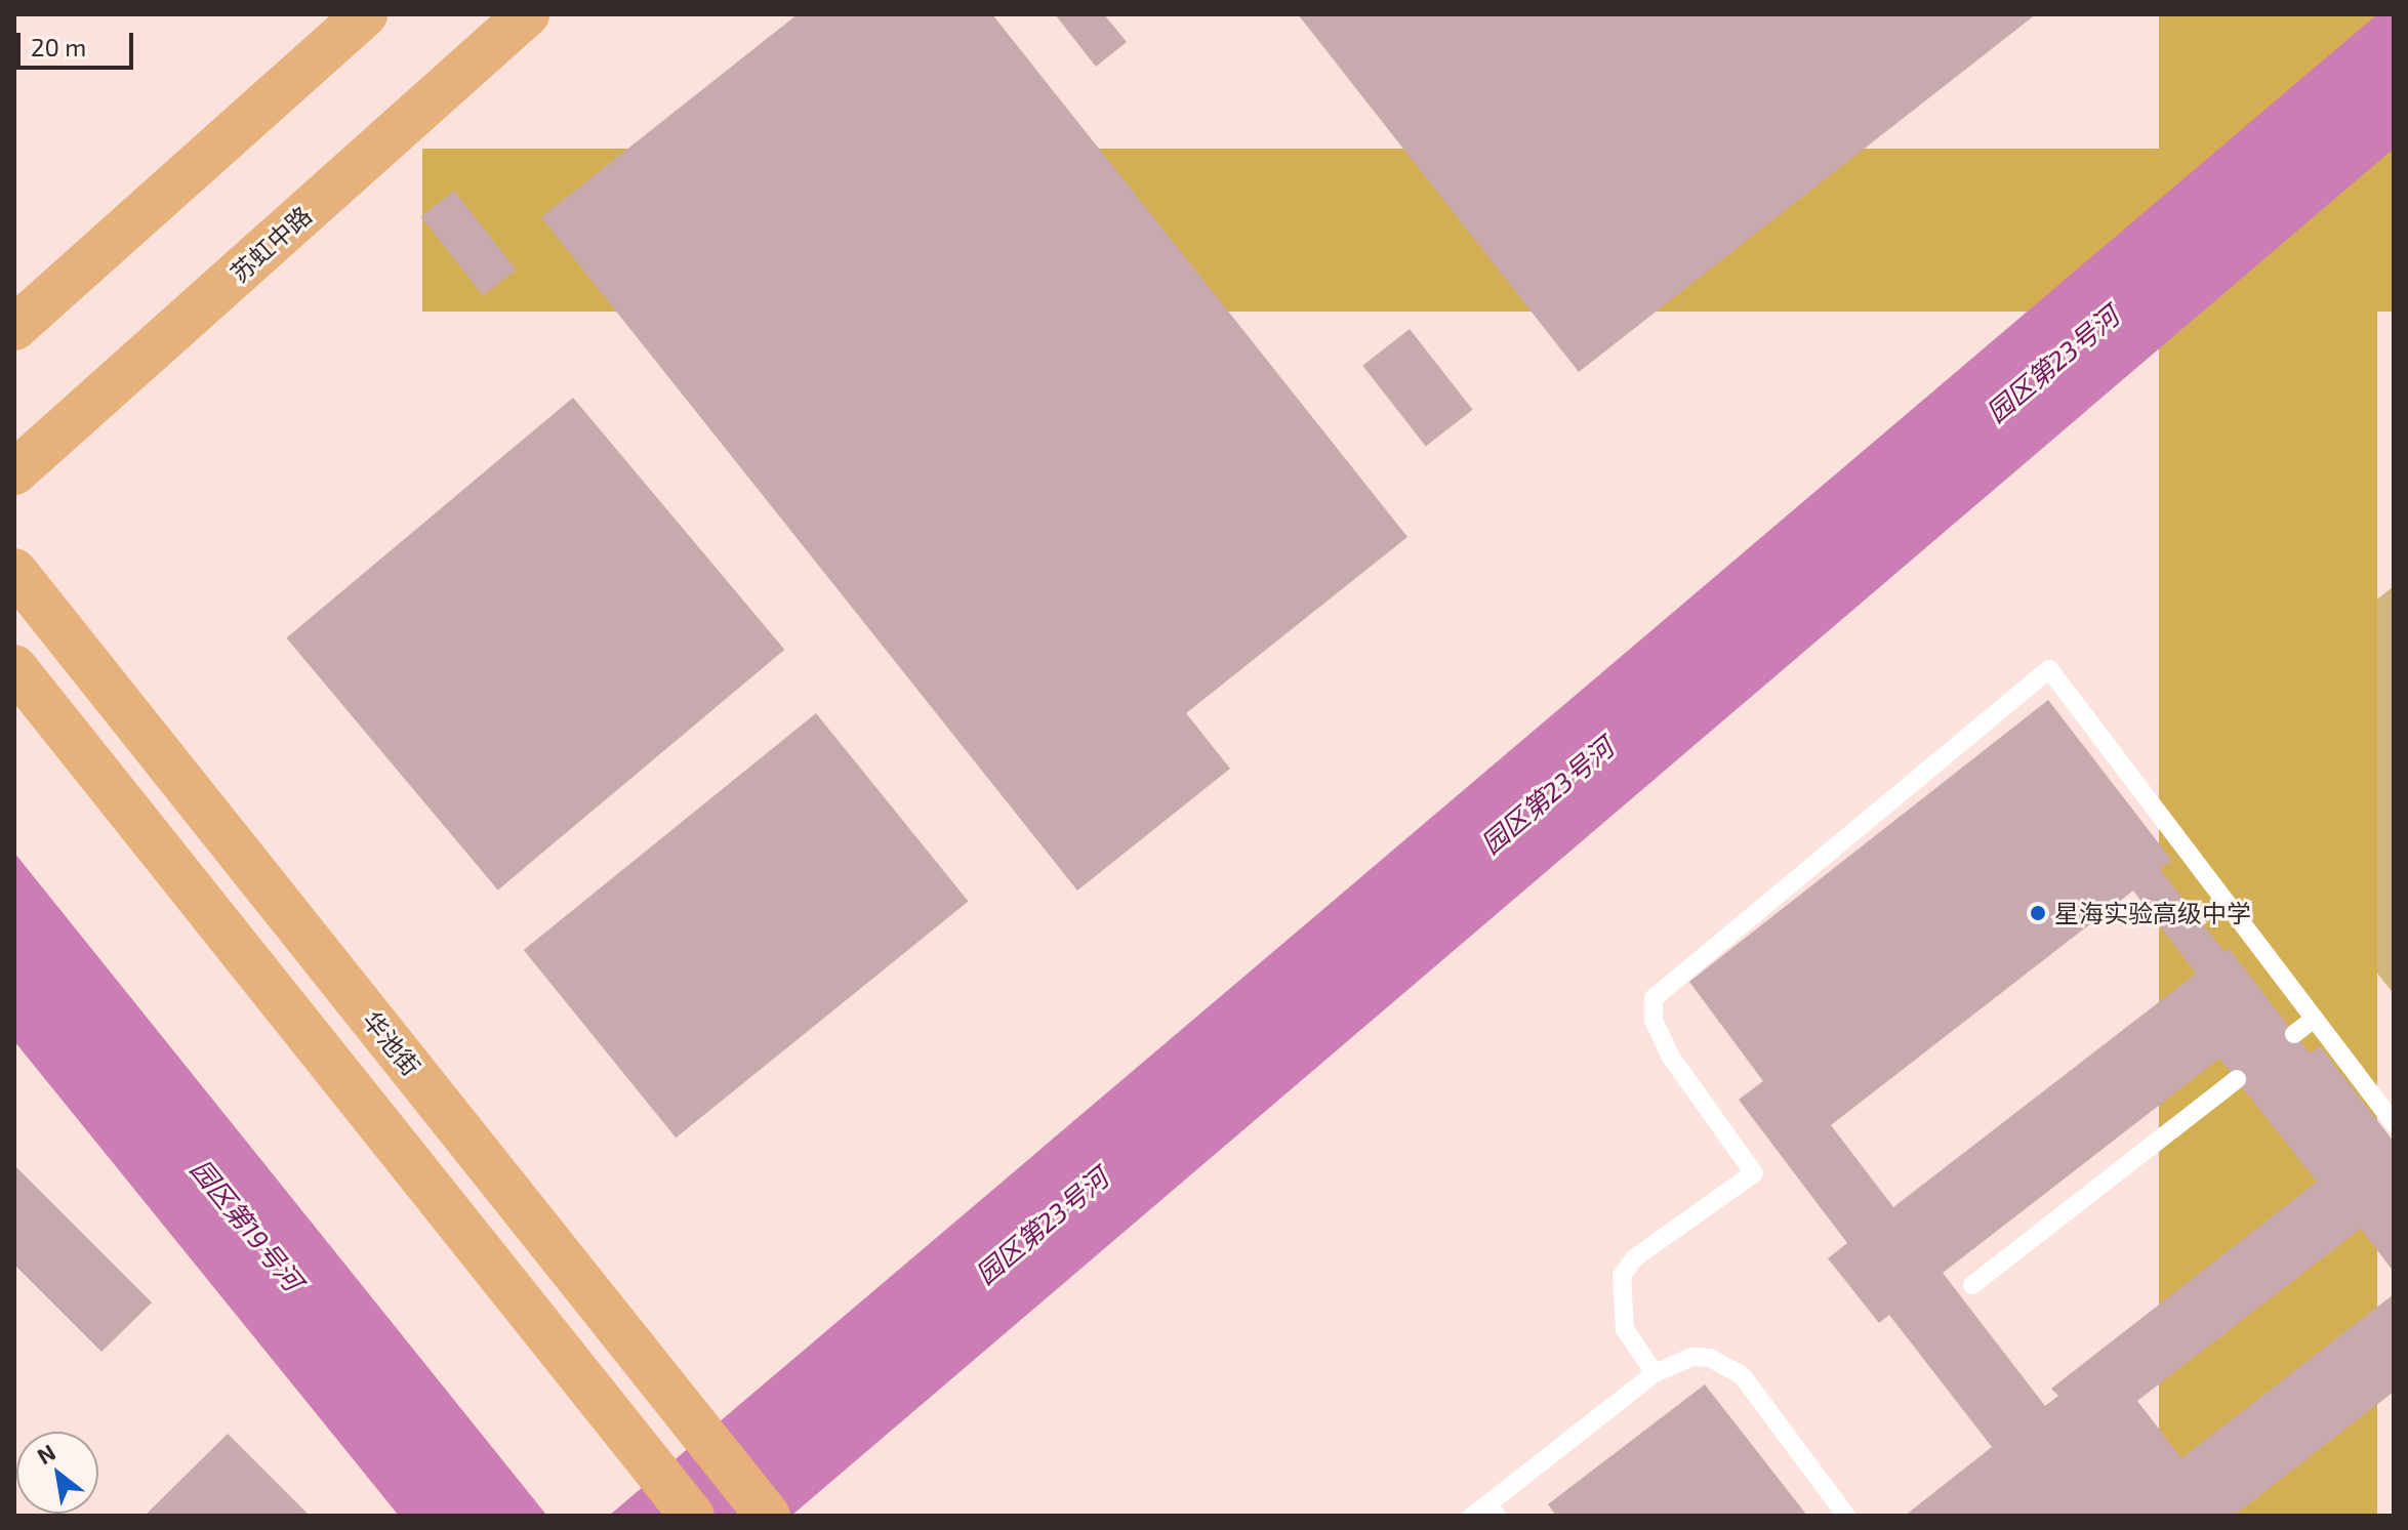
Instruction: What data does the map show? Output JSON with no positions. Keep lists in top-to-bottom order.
{
  "streets": {
    "main road": ["苏虹中路", "华池街"]
  },
  "water": ["园区第23号河", "园区第19号河"],
  "places": ["星海实验高级中学"],
  "scale_bar": "20 m",
  "north": "top left"
}
